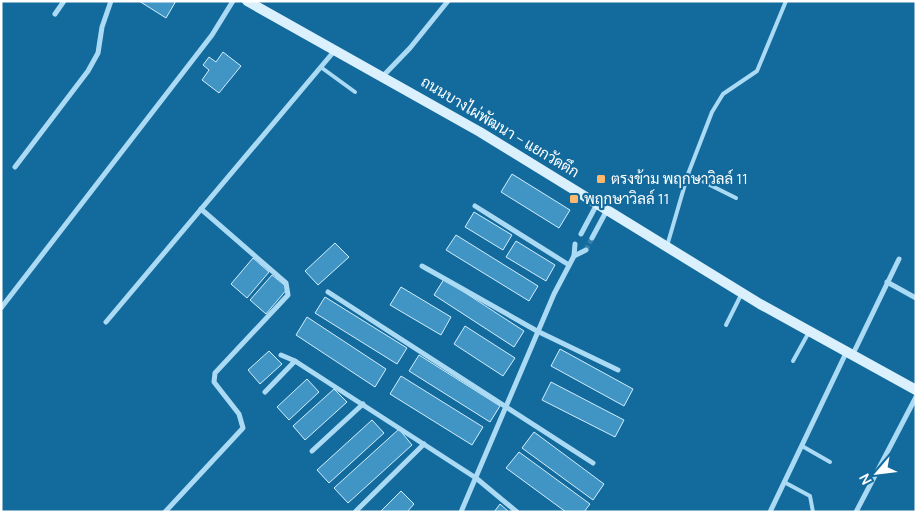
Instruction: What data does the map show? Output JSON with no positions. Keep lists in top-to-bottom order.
{
  "streets": {
    "street": ["ถนนบางไผ่พัฒนา – แยกวัดตึก"]
  },
  "places": {
    "transit": ["ตรงข้าม พฤกษาวิลล์ 11", "พฤกษาวิลล์ 11"]
  },
  "north": "bottom left"
}
